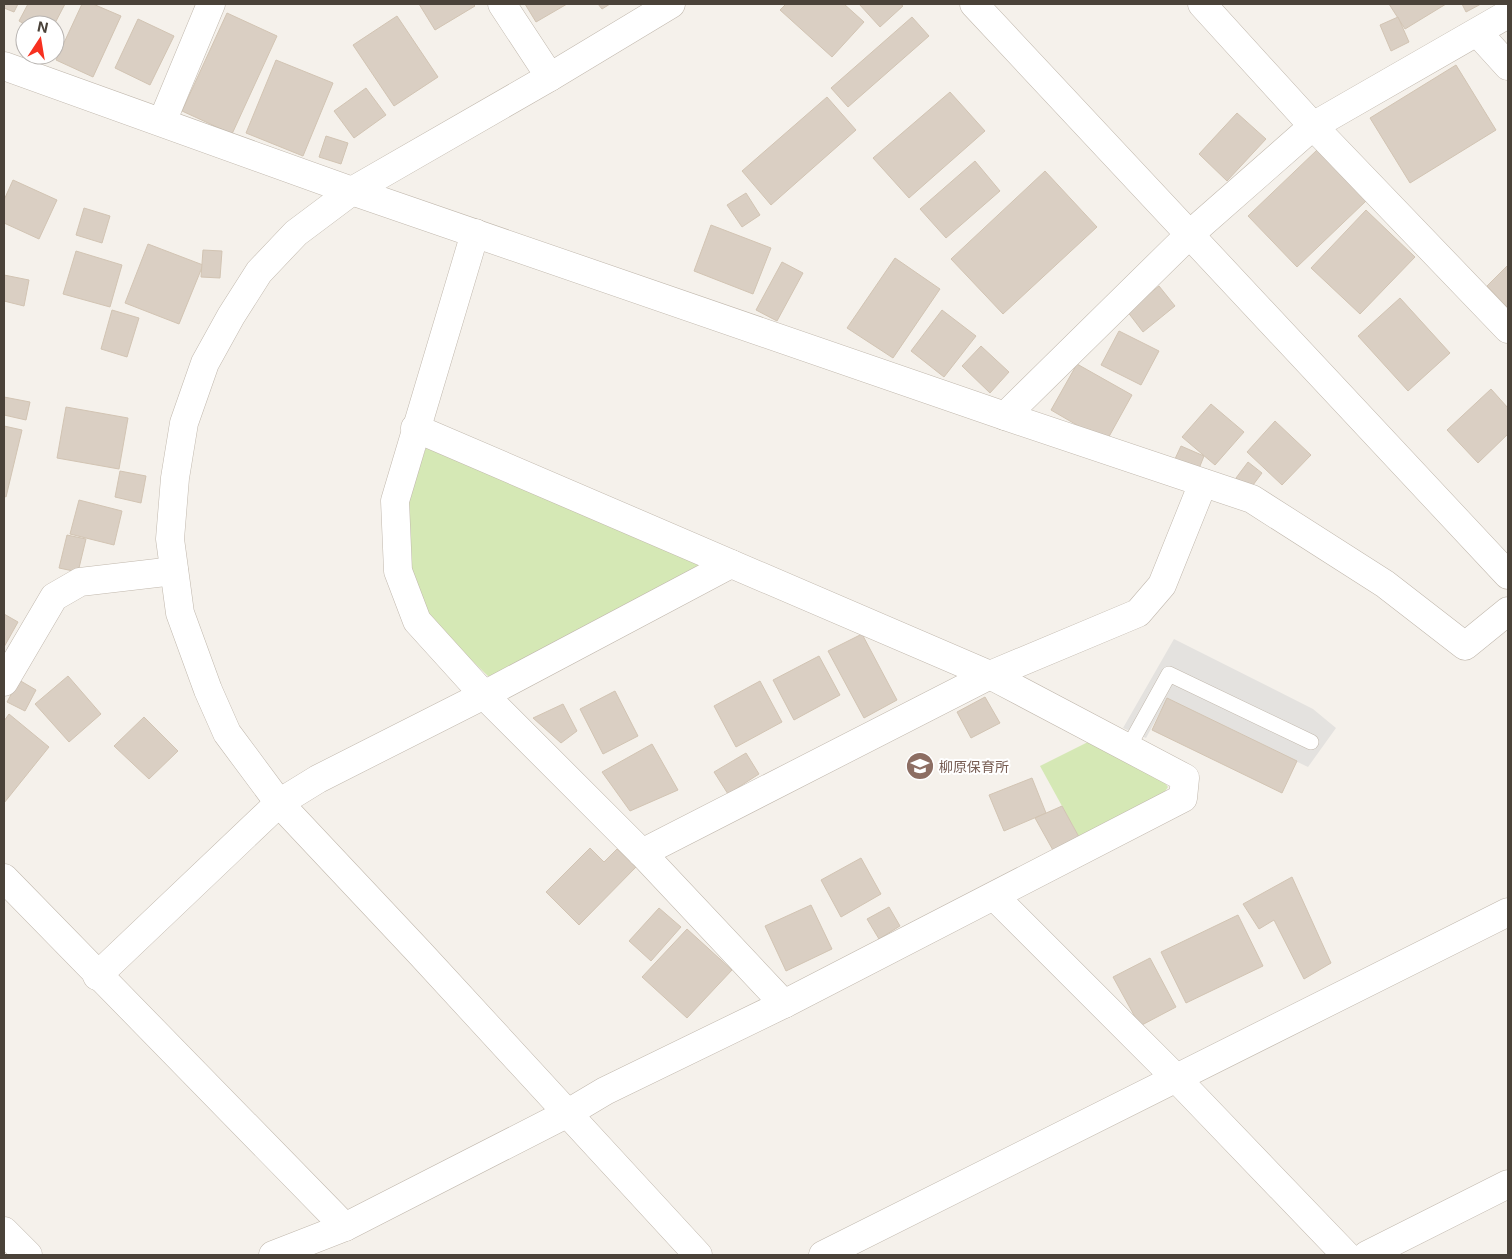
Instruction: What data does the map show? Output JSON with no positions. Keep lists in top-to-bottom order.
{
  "places": {
    "school or university": ["柳原保育所"]
  },
  "north": "top"
}
